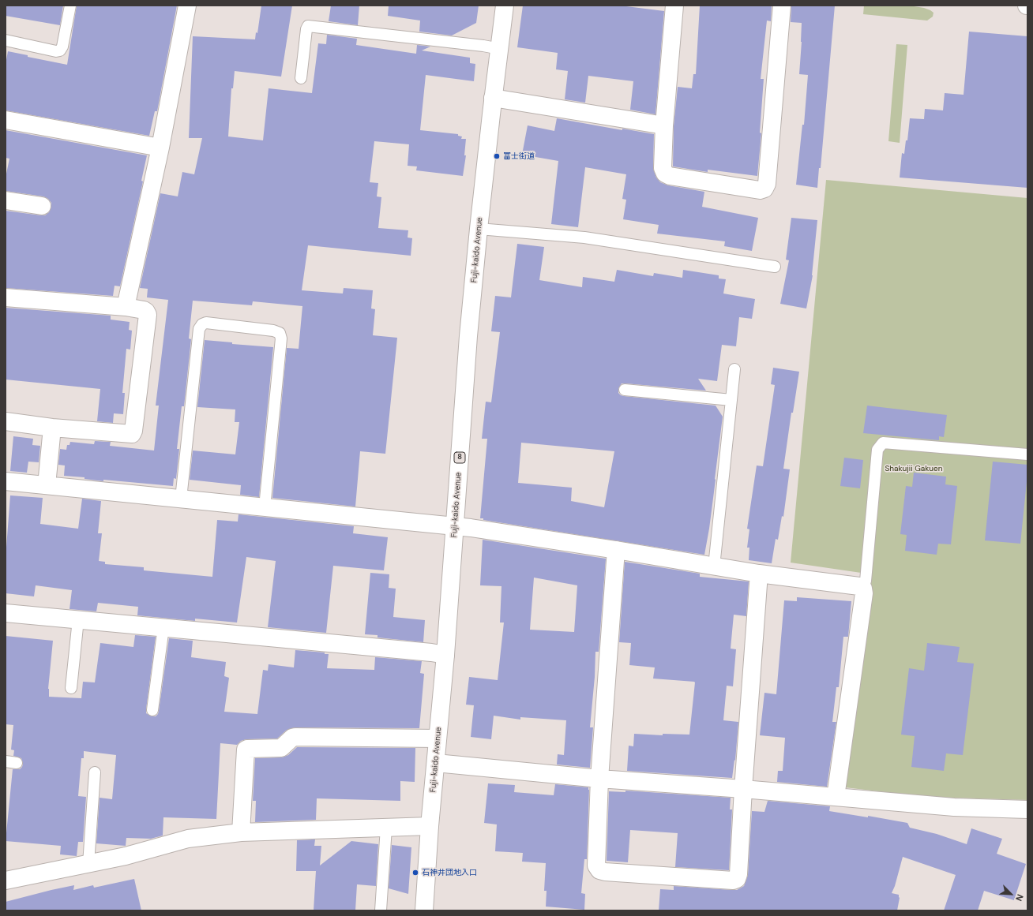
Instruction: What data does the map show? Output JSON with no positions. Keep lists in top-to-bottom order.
{
  "streets": {
    "street": ["Fuji-kaido Avenue", "8"]
  },
  "parks": ["Shakujii Gakuen"],
  "places": ["富士街道", "石神井団地入口"],
  "north": "bottom right"
}
